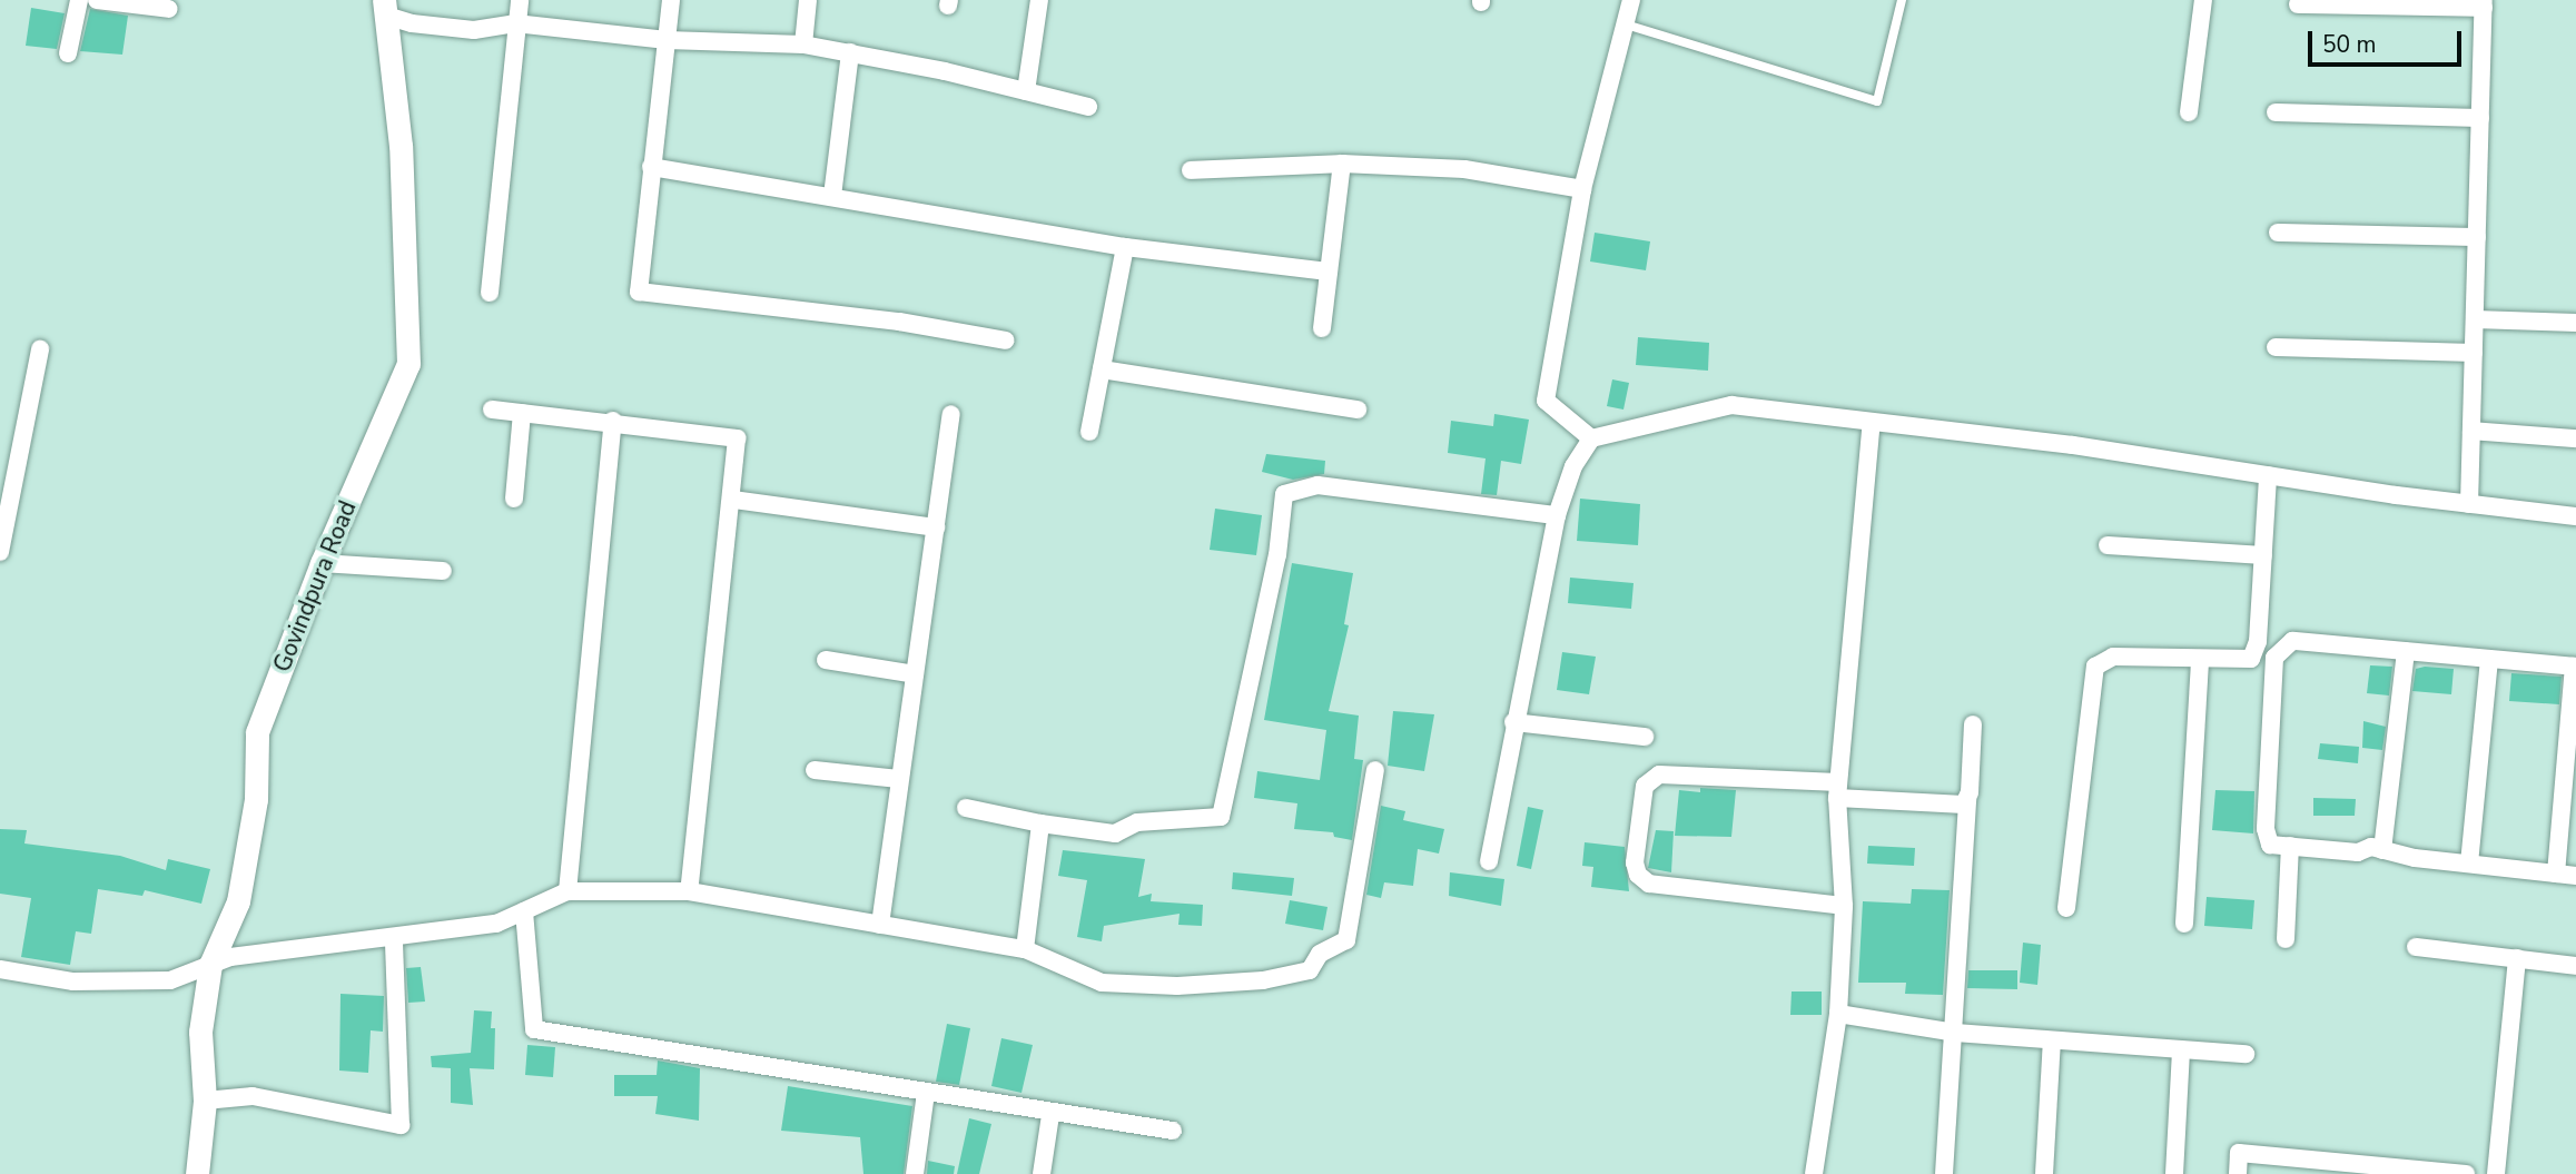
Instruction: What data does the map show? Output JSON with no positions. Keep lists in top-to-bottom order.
{
  "streets": {
    "street": ["Govindpura Road"]
  },
  "scale_bar": "50 m"
}
